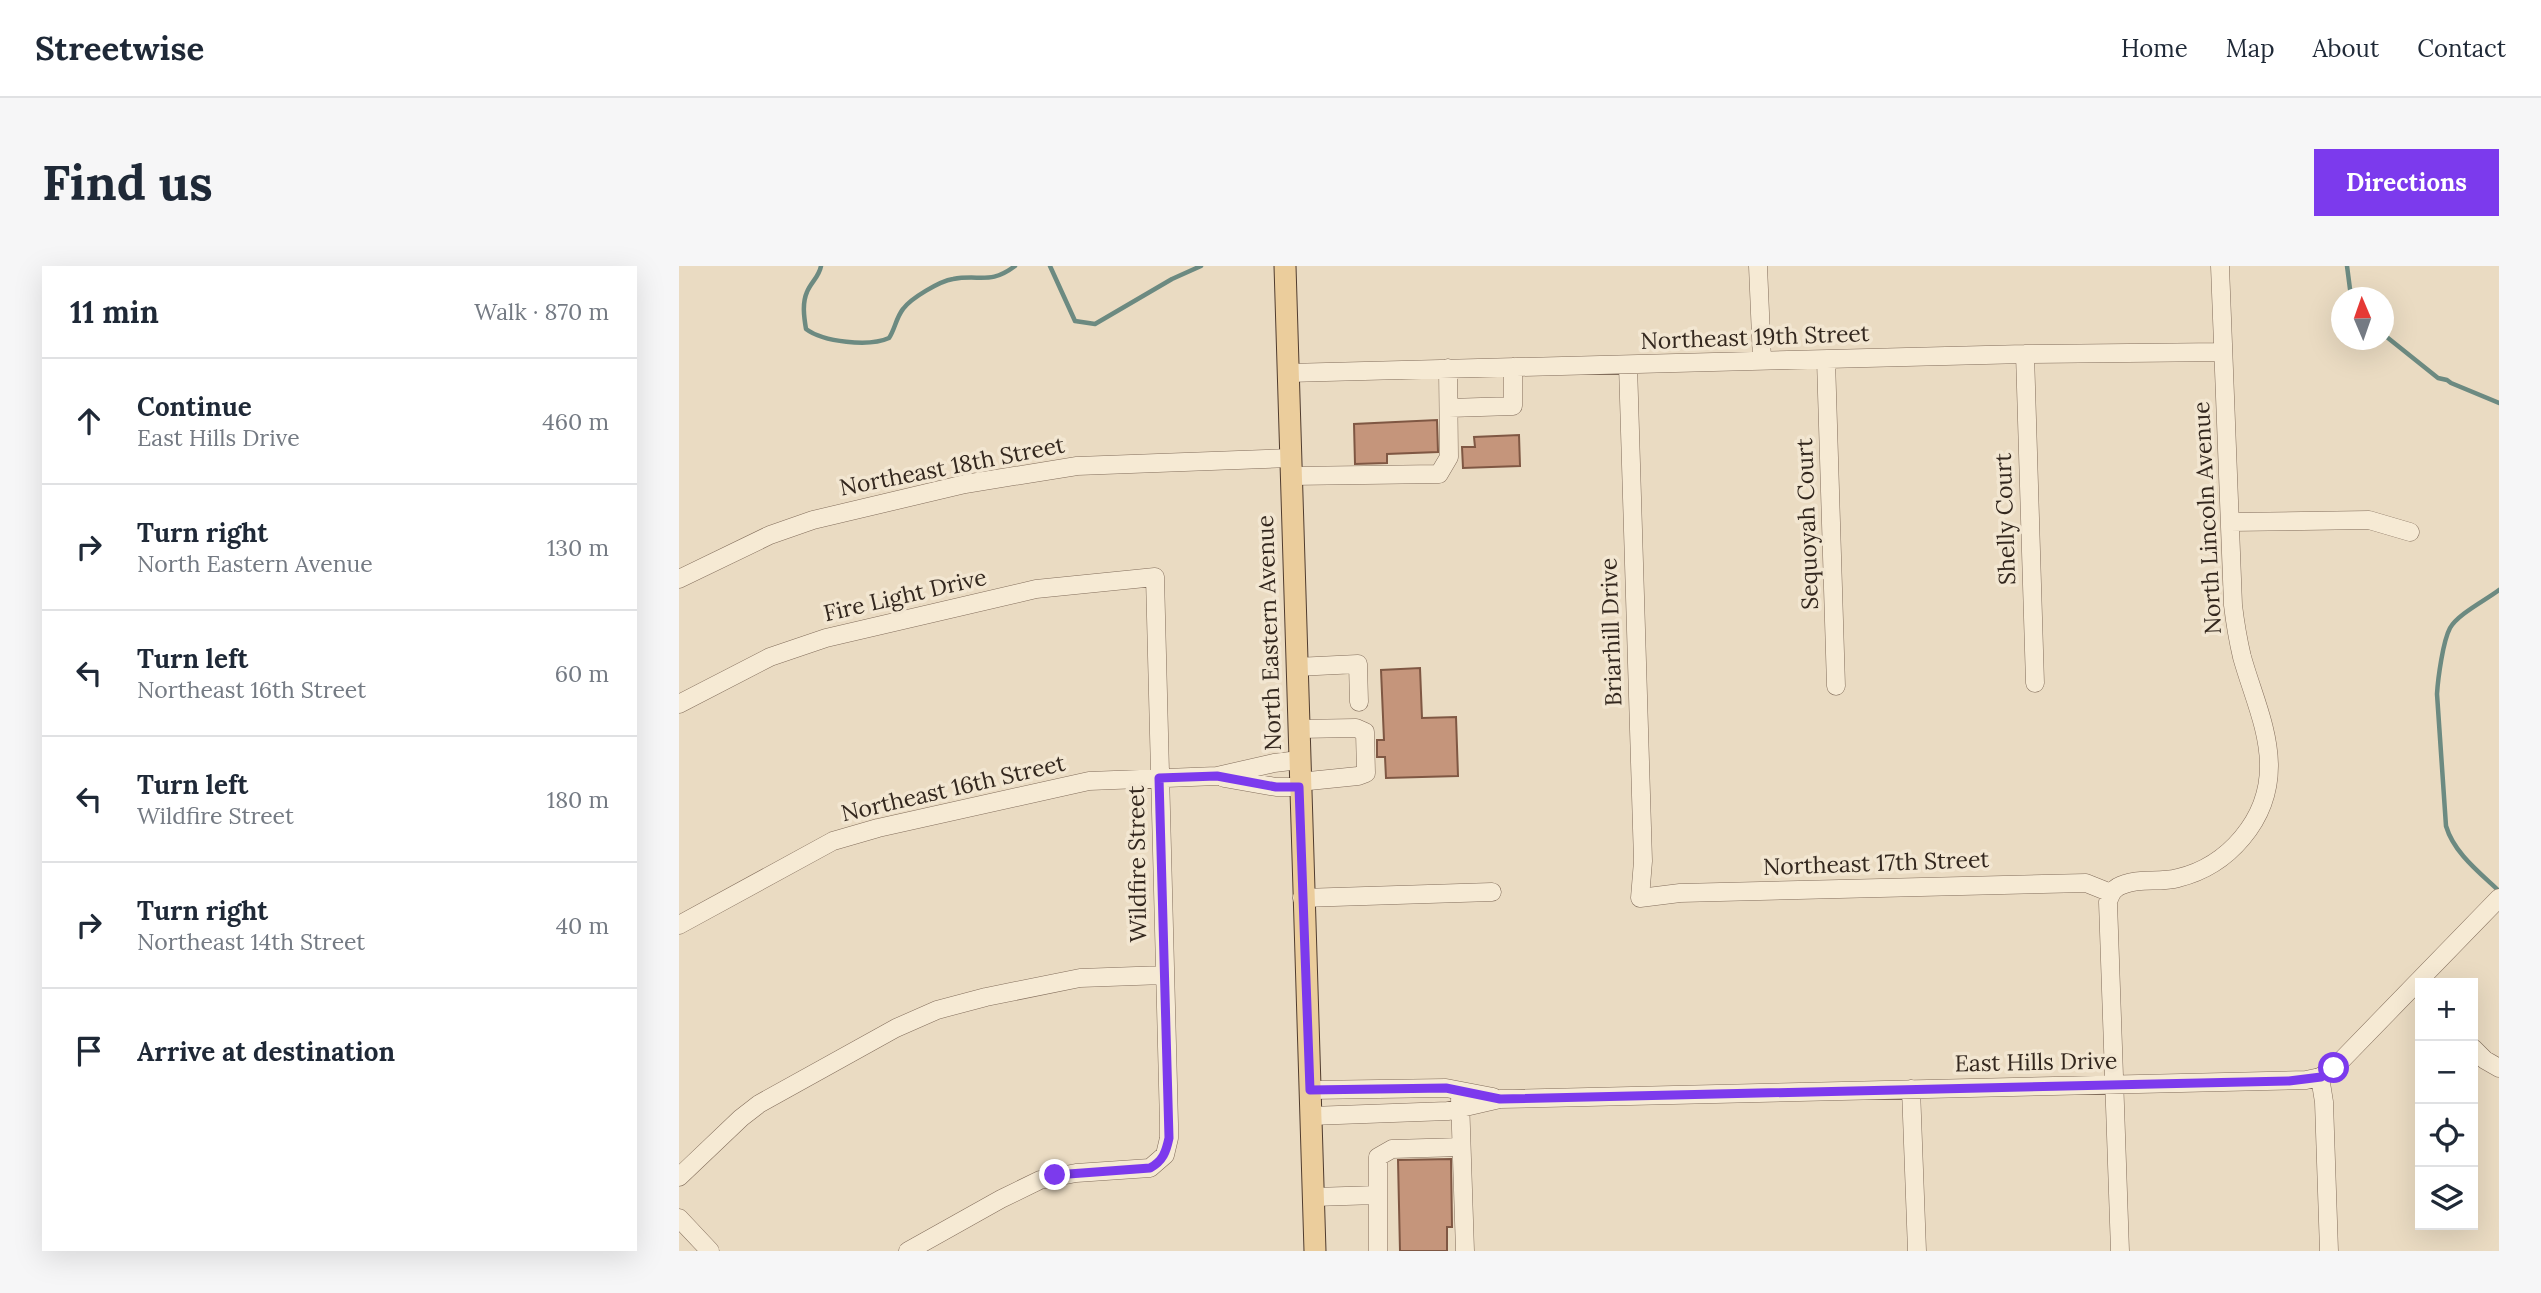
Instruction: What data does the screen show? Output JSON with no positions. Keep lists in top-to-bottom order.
{
  "streets": {
    "main road": ["North Eastern Avenue"],
    "street": [
      "Northeast 19th Street",
      "Northeast 18th Street",
      "North Lincoln Avenue",
      "Shelly Court",
      "Sequoyah Court",
      "Fire Light Drive",
      "Briarhill Drive",
      "Northeast 16th Street",
      "Northeast 17th Street",
      "Wildfire Street",
      "East Hills Drive"
    ]
  },
  "crossings": [
    ["Northeast 19th Street", "North Lincoln Avenue"],
    ["Northeast 19th Street", "Shelly Court"],
    ["Northeast 19th Street", "Sequoyah Court"],
    ["Northeast 19th Street", "Briarhill Drive"],
    ["Northeast 19th Street", "North Eastern Avenue"],
    ["Northeast 18th Street", "North Eastern Avenue"],
    ["North Lincoln Avenue", "Northeast 17th Street"],
    ["Fire Light Drive", "Wildfire Street"],
    ["Briarhill Drive", "Northeast 17th Street"],
    ["North Eastern Avenue", "Northeast 16th Street"],
    ["North Eastern Avenue", "East Hills Drive"],
    ["Northeast 16th Street", "Wildfire Street"]
  ],
  "north": "top",
  "page": {
    "header": "Streetwise",
    "nav": [
      "Home",
      "Map",
      "About",
      "Contact"
    ],
    "buttons": "Directions",
    "title": "Find us",
    "heading": ["11 min", "Walk · 870 m"],
    "list": [
      ["Continue", "East Hills Drive", "460 m"],
      ["Turn right", "North Eastern Avenue", "130 m"],
      ["Turn left", "Northeast 16th Street", "60 m"],
      ["Turn left", "Wildfire Street", "180 m"],
      ["Turn right", "Northeast 14th Street", "40 m"],
      "Arrive at destination"
    ],
    "map_buttons": ["+", "−"]
  }
}
